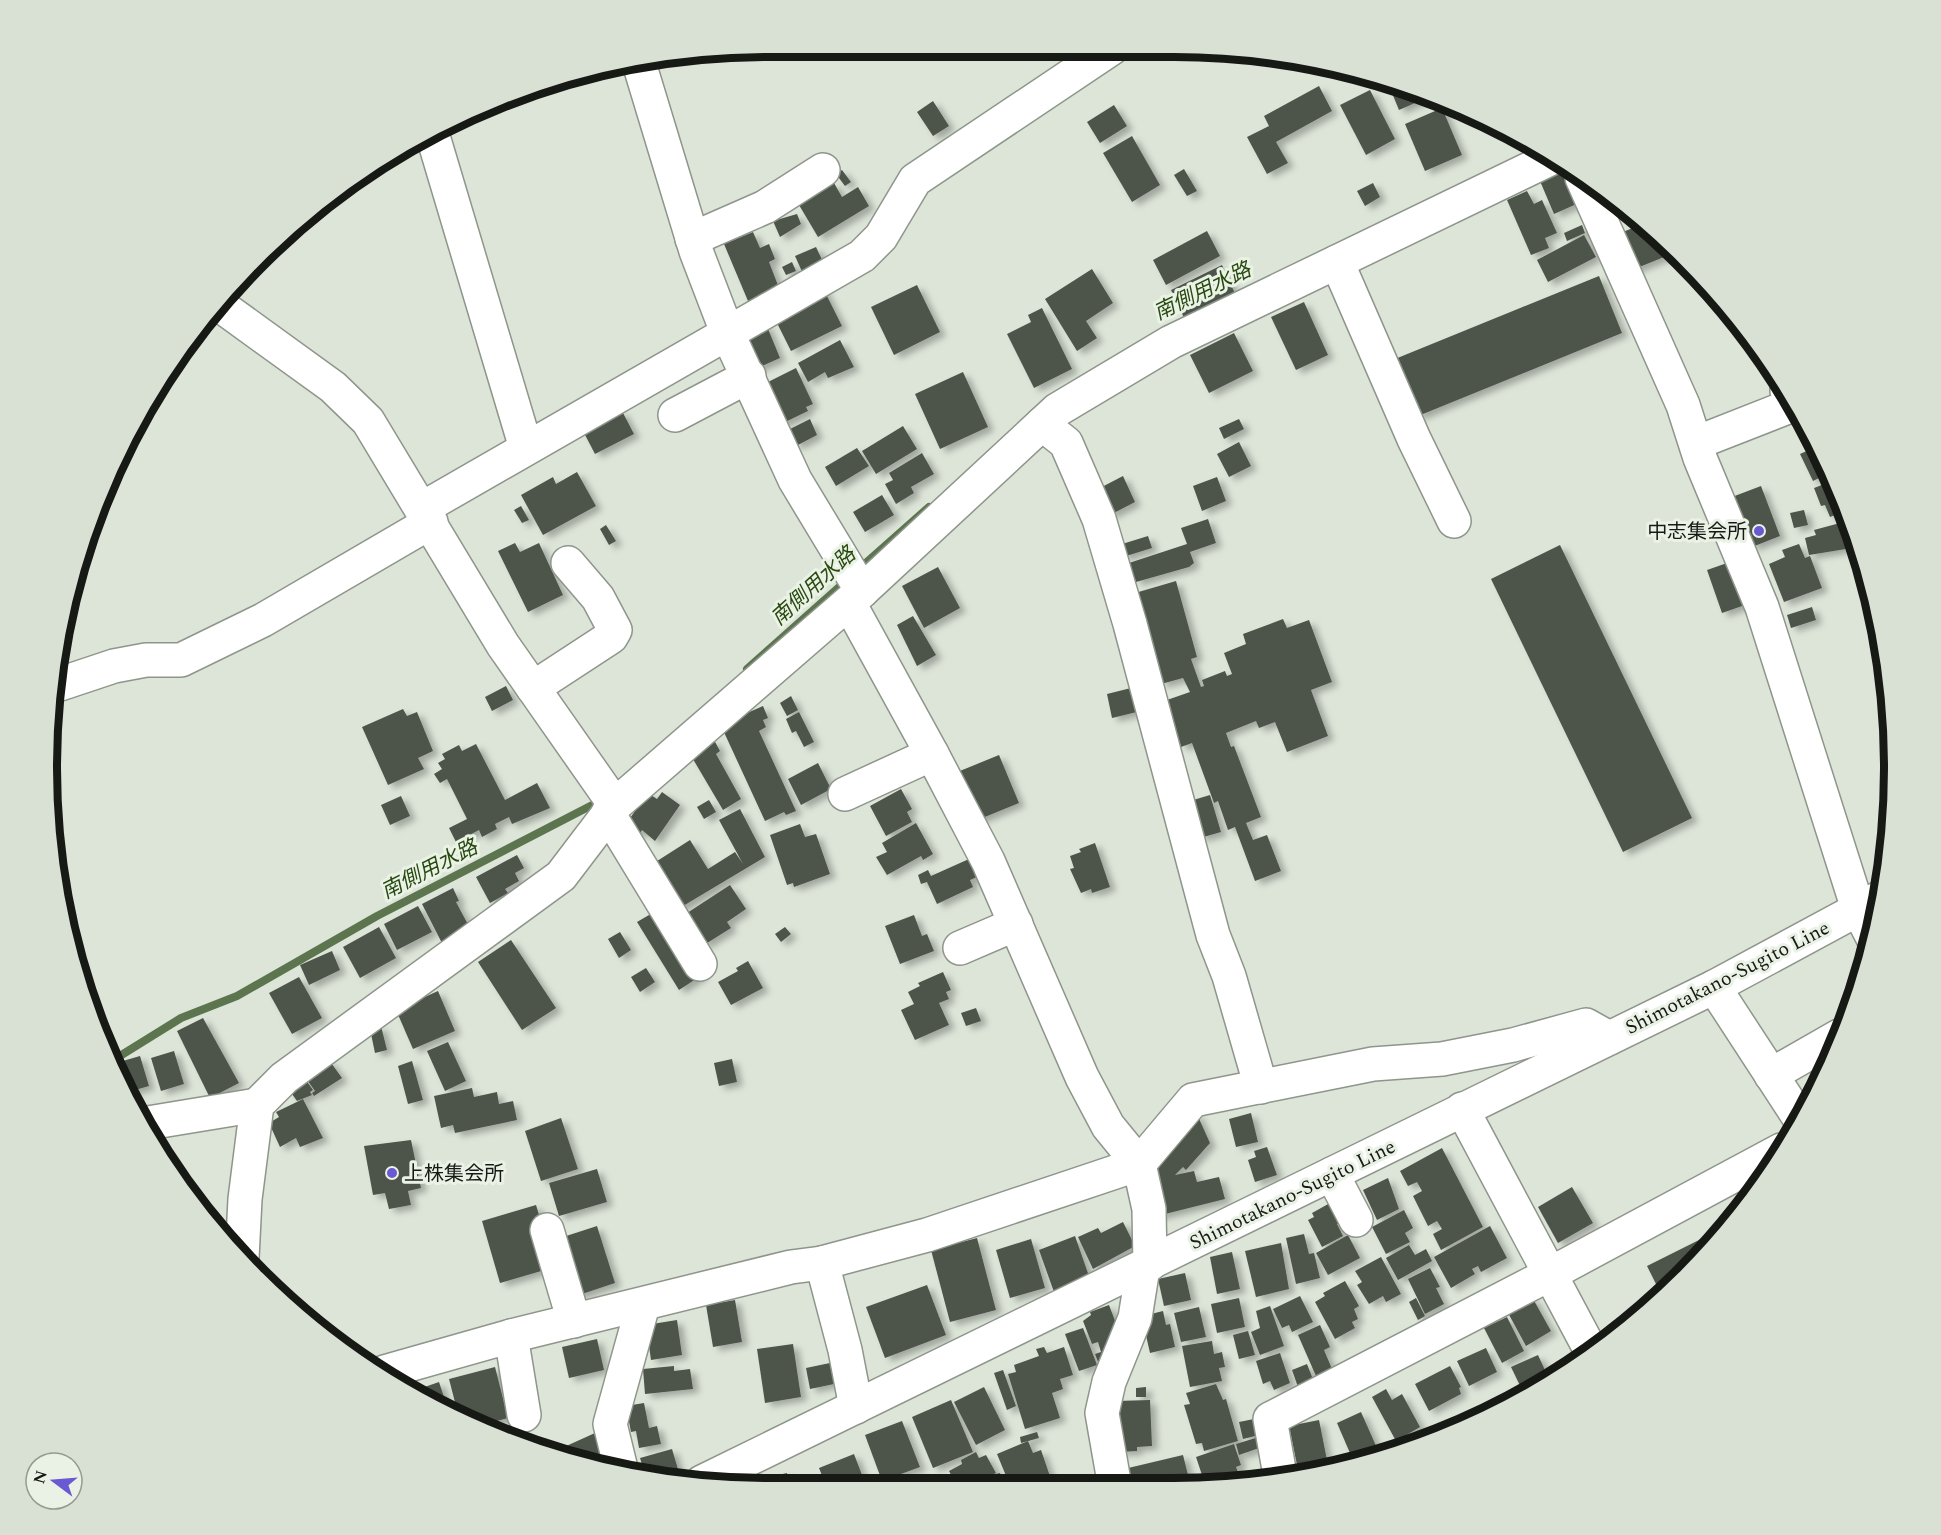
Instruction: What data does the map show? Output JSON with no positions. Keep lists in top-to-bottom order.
{
  "streets": {
    "street": ["Shimotakano-Sugito Line"]
  },
  "water": ["南側用水路"],
  "places": ["中志集会所", "上株集会所"],
  "north": "left"
}
